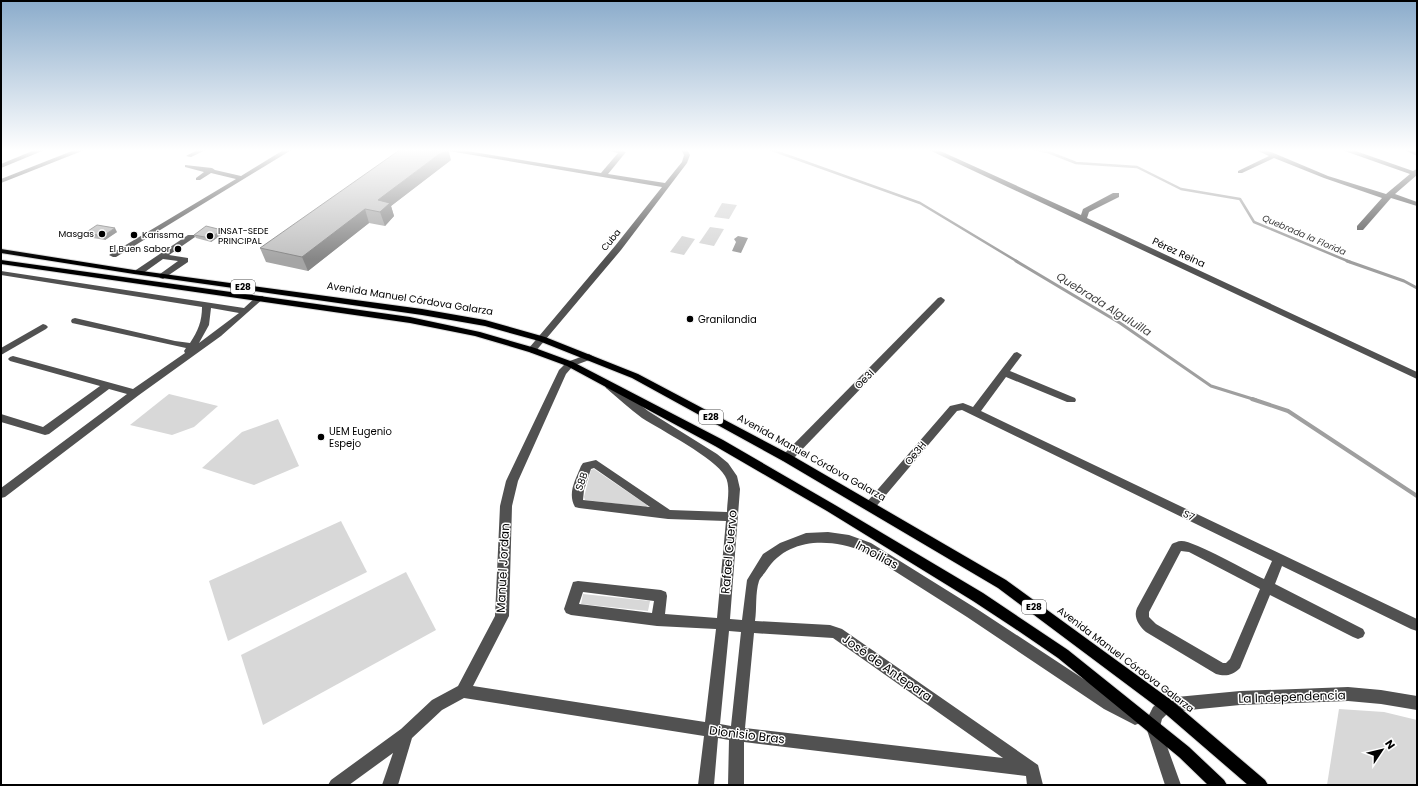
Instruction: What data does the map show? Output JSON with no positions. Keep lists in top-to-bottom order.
{
  "streets": {
    "main road": ["E28", "Avenida Manuel Córdova Galarza"],
    "street": [
      "Cuba",
      "Pérez Reina",
      "Oe3I",
      "Oe3H",
      "S8B",
      "S7",
      "Rafael Cuervo",
      "Imoilias",
      "Manuel Jordan",
      "José de Antepara",
      "La Independencia",
      "Dionisio Bras"
    ]
  },
  "crossings": [
    ["Cuba", "Avenida Manuel Córdova Galarza"],
    ["E28", "Rafael Cuervo"],
    ["E28", "Imoilias"],
    ["E28", "Manuel Jordan"],
    ["Avenida Manuel Córdova Galarza", "Oe3I"],
    ["Avenida Manuel Córdova Galarza", "Oe3H"],
    ["Avenida Manuel Córdova Galarza", "La Independencia"],
    ["Oe3H", "S7"],
    ["S8B", "Rafael Cuervo"],
    ["Rafael Cuervo", "José de Antepara"],
    ["Rafael Cuervo", "Dionisio Bras"],
    ["Imoilias", "José de Antepara"],
    ["Imoilias", "Dionisio Bras"],
    ["Manuel Jordan", "Dionisio Bras"],
    ["José de Antepara", "Dionisio Bras"]
  ],
  "water": ["Quebrada la Florida", "Quebrada Alguluilla"],
  "places": [
    "Masgas",
    "Karissma",
    "INSAT-SEDE PRINCIPAL",
    "El Buen Sabor",
    "Granilandia",
    "UEM Eugenio Espejo"
  ],
  "north": "top right"
}
